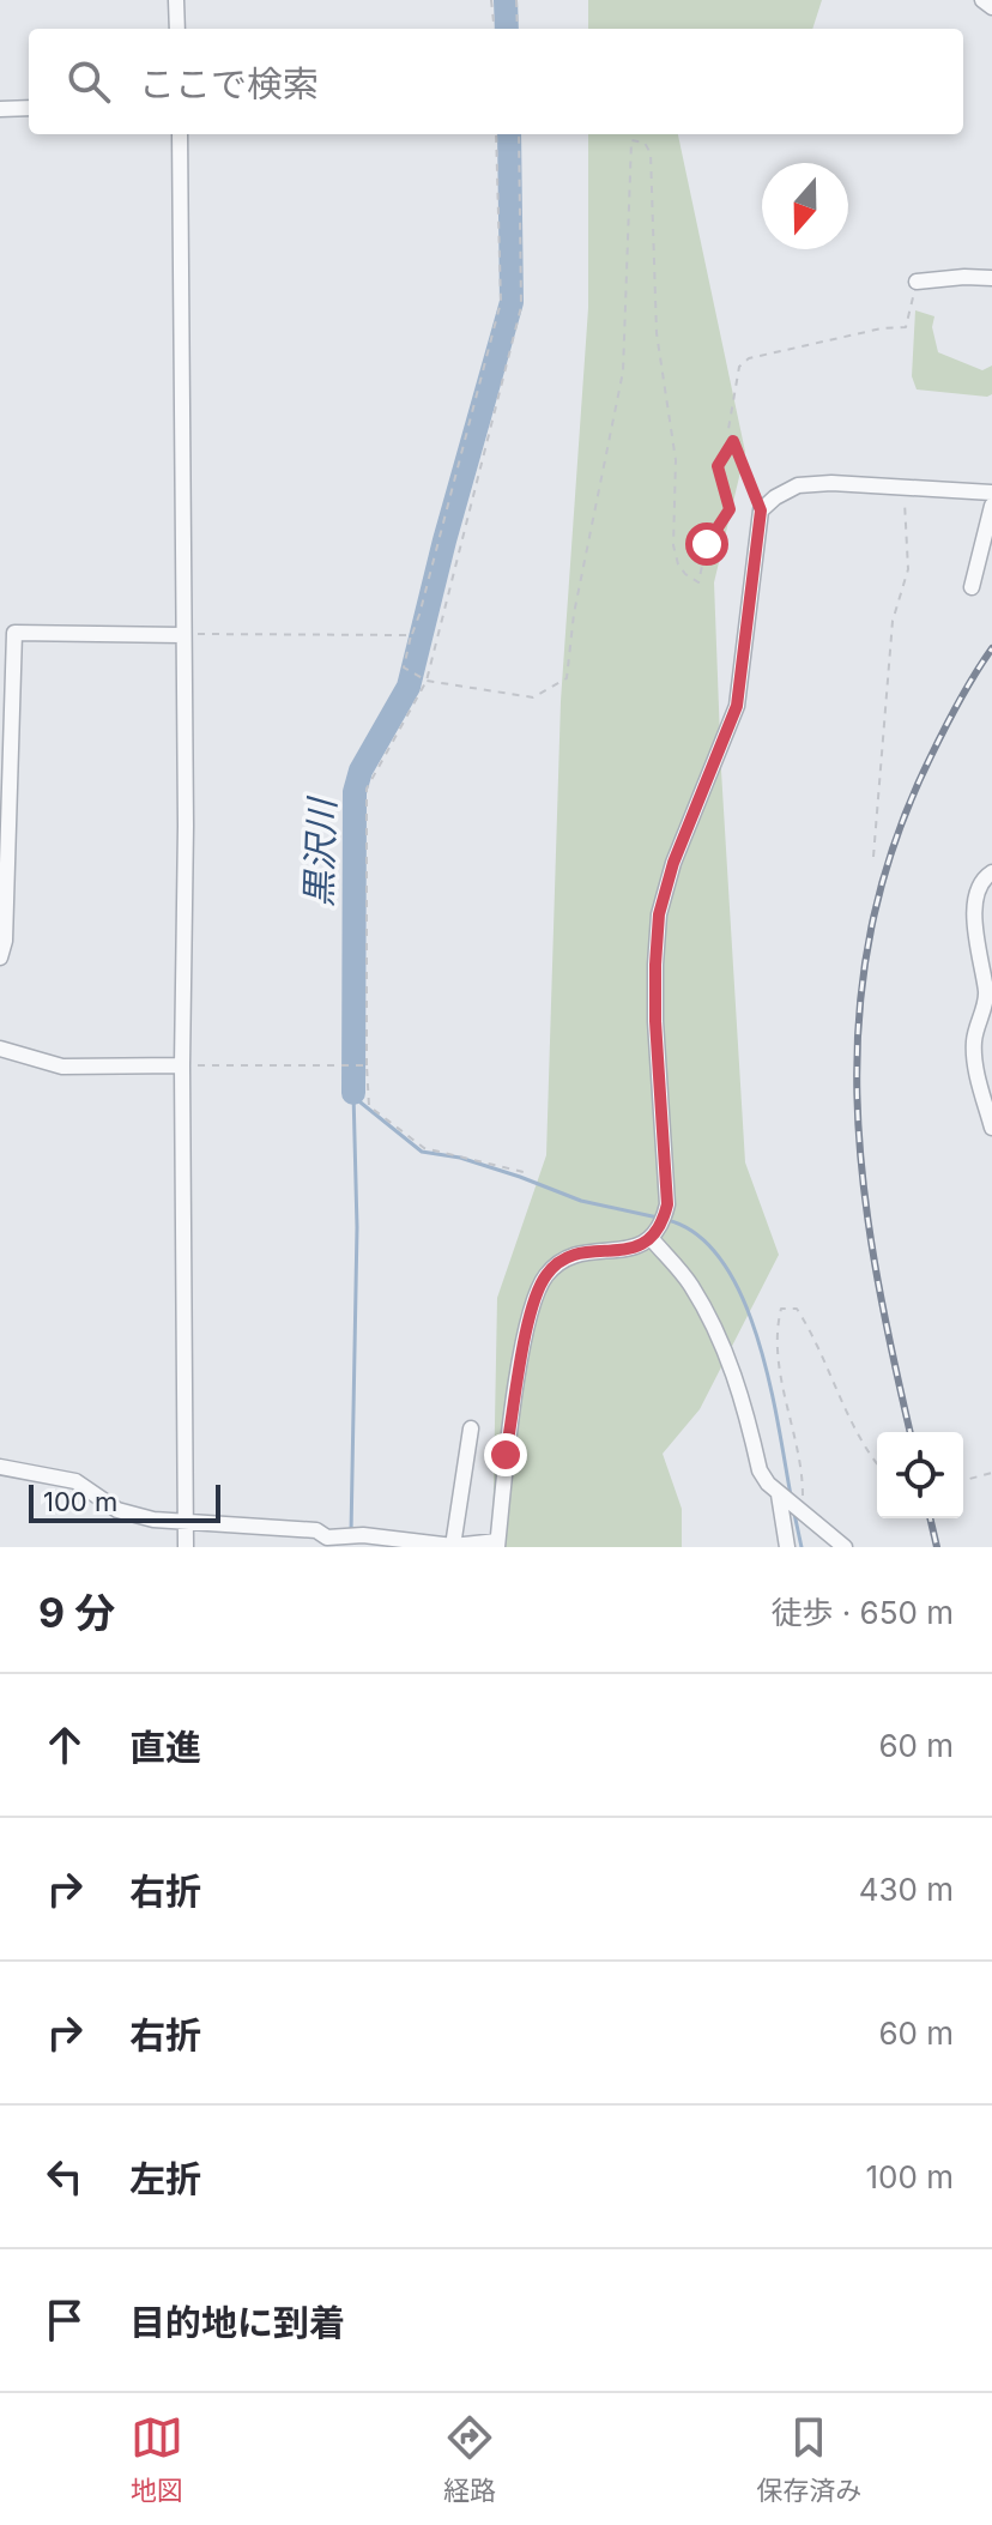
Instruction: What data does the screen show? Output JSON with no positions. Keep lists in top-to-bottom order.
{
  "water": ["黒沢川"],
  "scale_bar": "100 m",
  "north": "bottom",
  "page": {
    "search": "ここで検索",
    "scale": "100 m",
    "heading": ["9 分", "徒歩 · 650 m"],
    "list": [
      ["直進", "60 m"],
      ["右折", "430 m"],
      ["右折", "60 m"],
      ["左折", "100 m"],
      "目的地に到着"
    ],
    "nav": ["地図", "経路", "保存済み"]
  }
}
